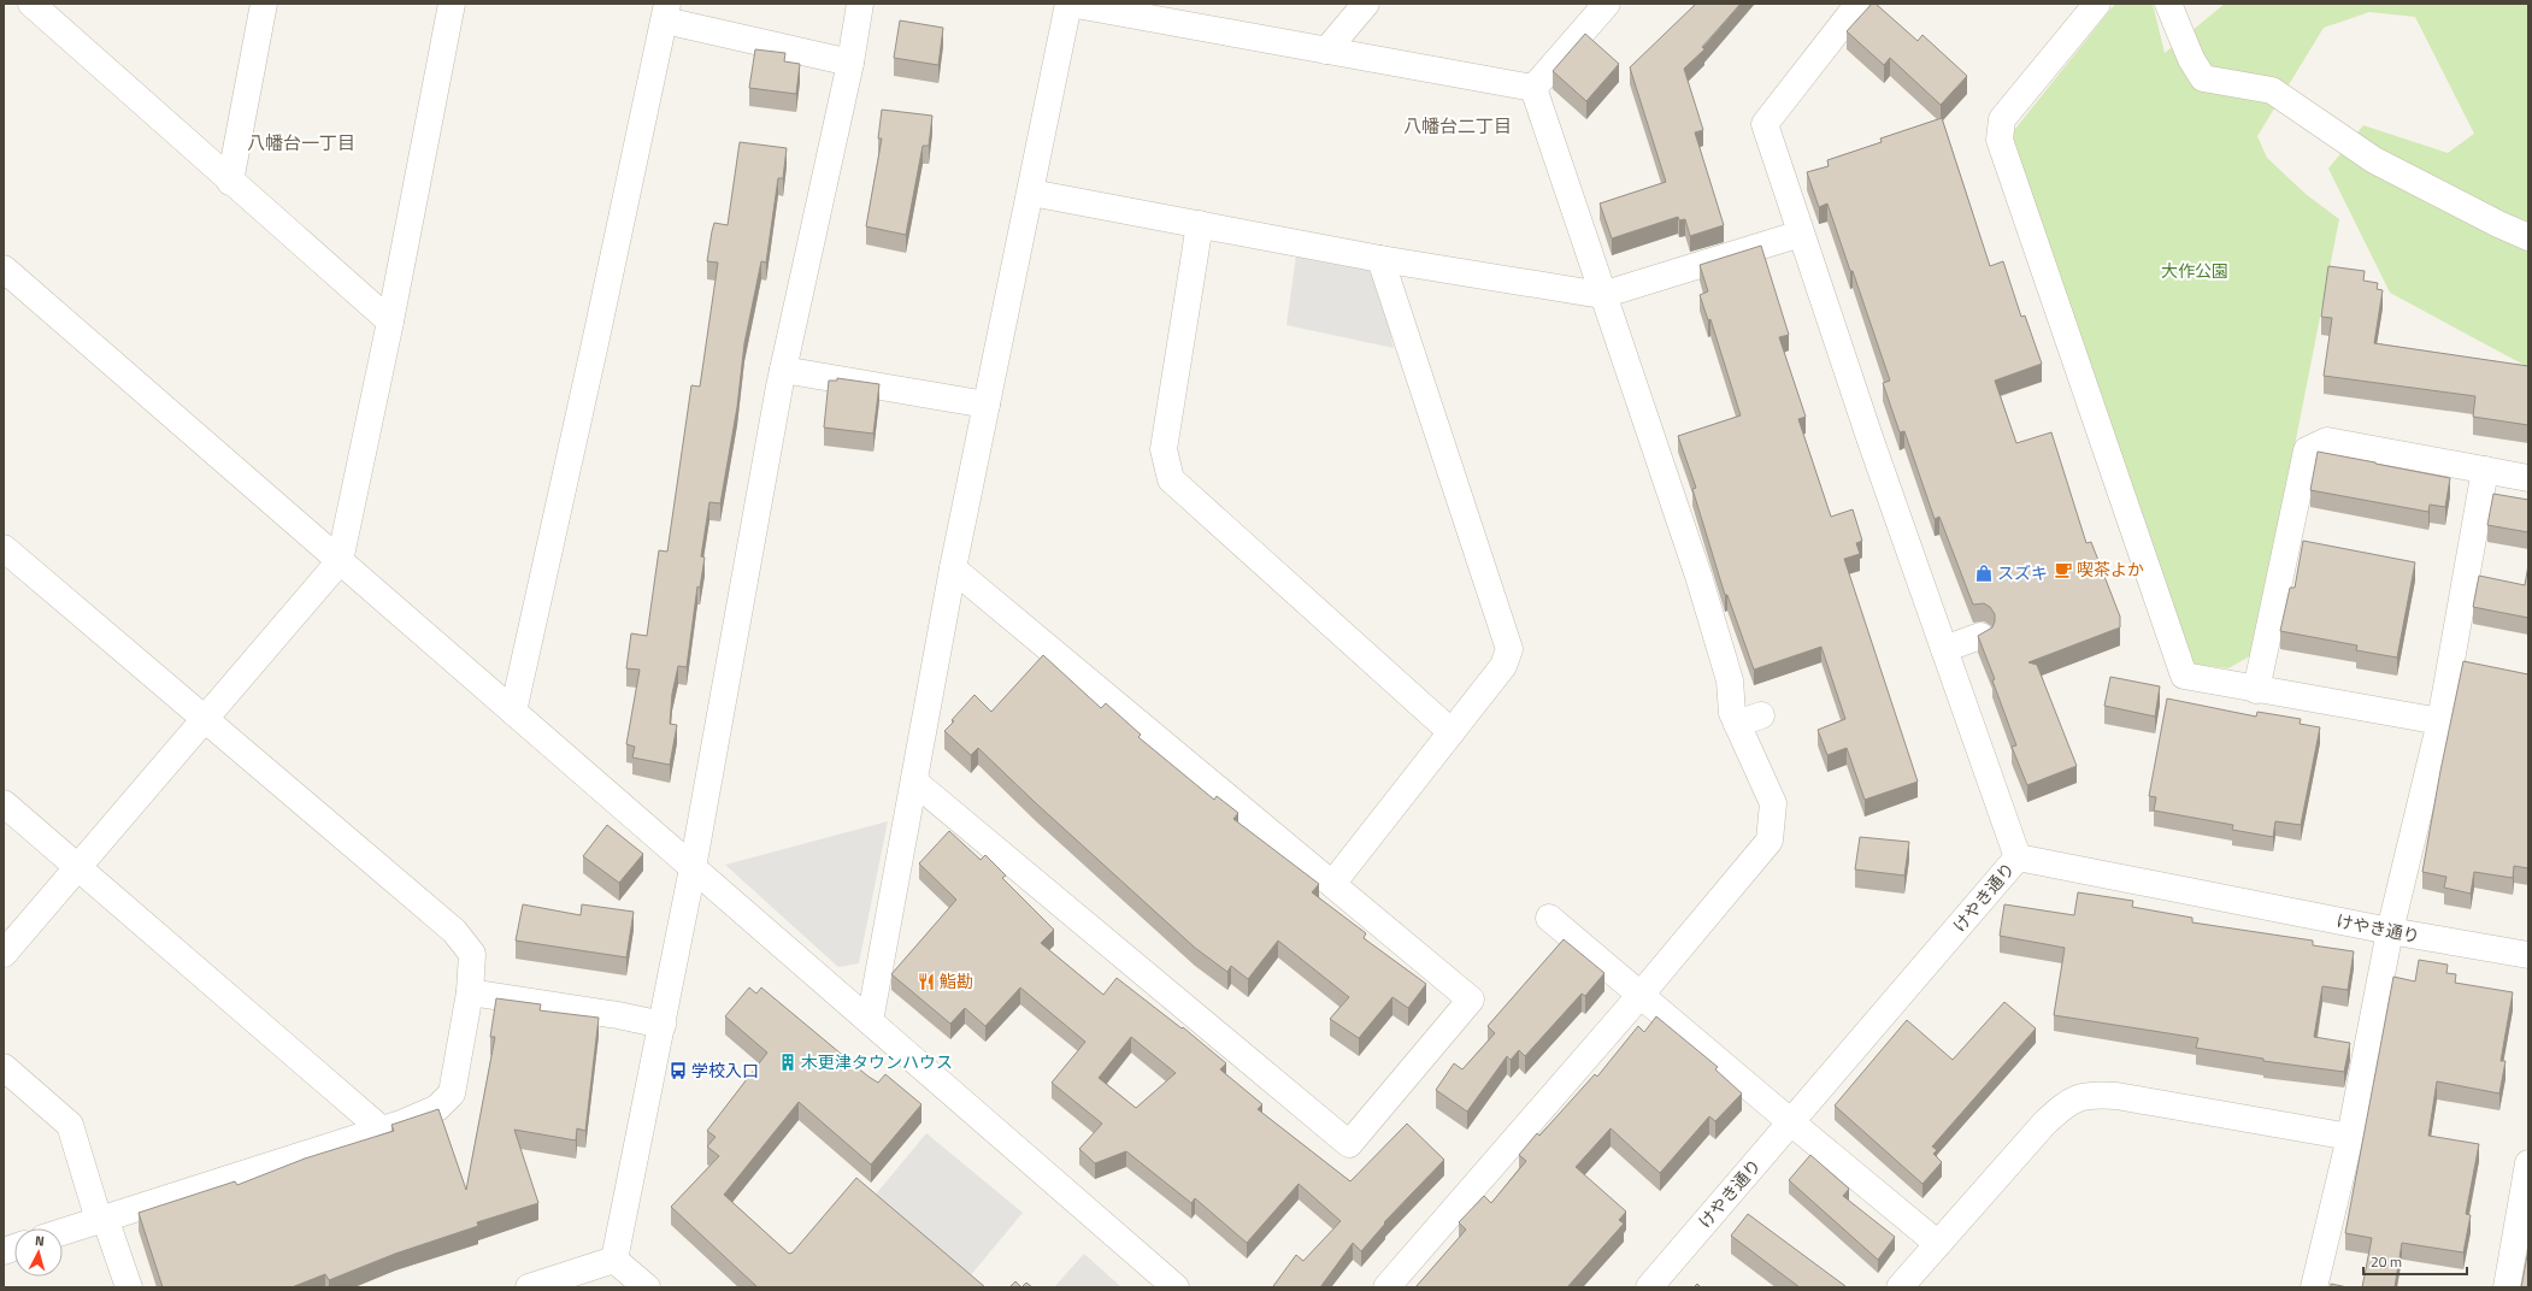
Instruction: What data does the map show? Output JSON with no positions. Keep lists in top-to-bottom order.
{
  "streets": {
    "street": ["けやき通り"]
  },
  "districts": ["八幡台二丁目", "八幡台一丁目"],
  "parks": ["大作公園"],
  "places": {
    "cafe": ["喫茶よか"],
    "shop": ["スズキ"],
    "restaurant": ["鮨勘"],
    "building": ["木更津タウンハウス"],
    "bus stop": ["学校入口"]
  },
  "scale_bar": "20 m",
  "north": "top"
}
